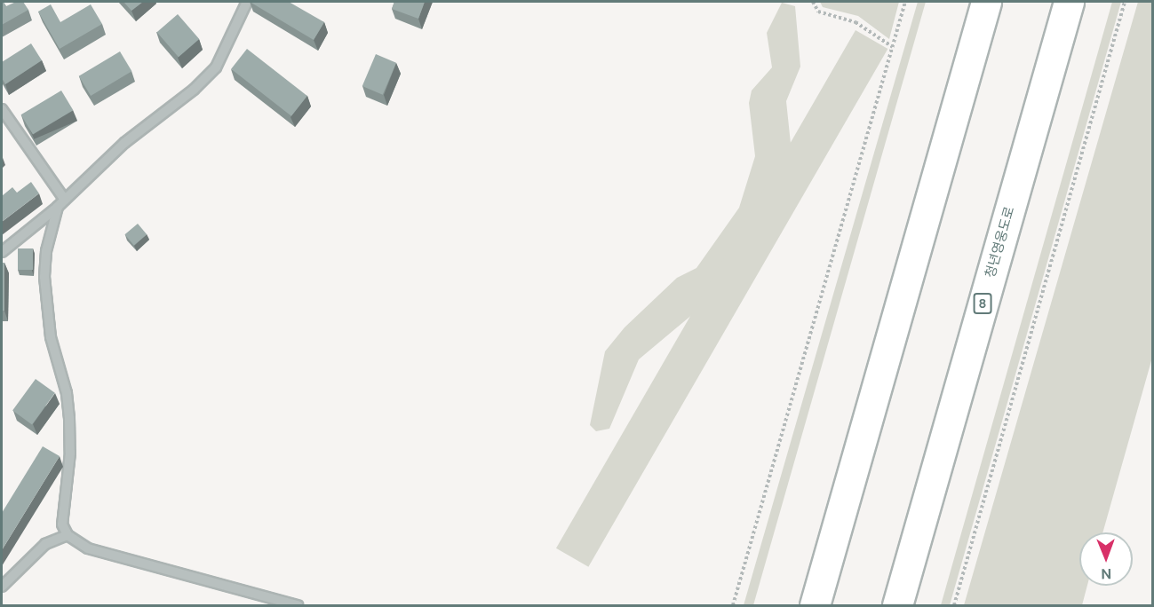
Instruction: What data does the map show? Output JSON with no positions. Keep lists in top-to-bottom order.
{
  "streets": {
    "highway": ["청년영웅도로", "8"]
  },
  "north": "bottom"
}
